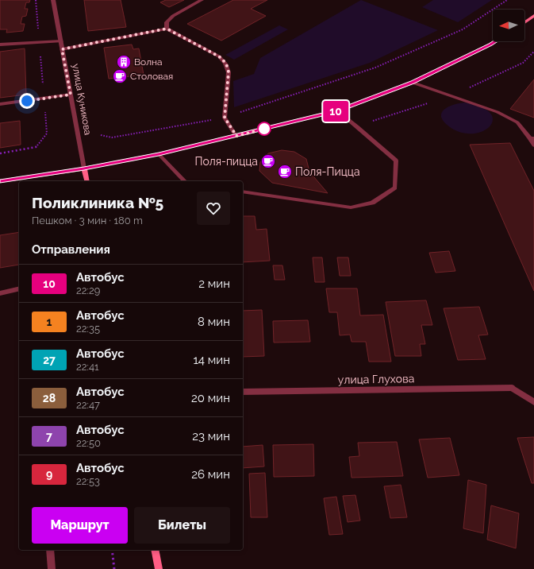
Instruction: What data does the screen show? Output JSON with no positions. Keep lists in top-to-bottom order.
{
  "streets": {
    "street": ["улица Куникова", "улица Глухова"]
  },
  "places": {
    "building": ["Волна"],
    "cafe": ["Столовая", "Поля-пицца", "Поля-Пицца"]
  },
  "lines": ["bus line 10"],
  "north": "left",
  "page": {
    "on_map": "10",
    "heading": [
      ["Поликлиника №5", "Пешком · 3 мин · 180 m"],
      "Отправления"
    ],
    "list": [
      {
        "mark": "10",
        "name": "Автобус",
        "note": "22:29",
        "value": "2 мин"
      },
      {
        "mark": "1",
        "name": "Автобус",
        "note": "22:35",
        "value": "8 мин"
      },
      {
        "mark": "27",
        "name": "Автобус",
        "note": "22:41",
        "value": "14 мин"
      },
      {
        "mark": "28",
        "name": "Автобус",
        "note": "22:47",
        "value": "20 мин"
      },
      {
        "mark": "7",
        "name": "Автобус",
        "note": "22:50",
        "value": "23 мин"
      },
      {
        "mark": "9",
        "name": "Автобус",
        "note": "22:53",
        "value": "26 мин"
      }
    ],
    "buttons": ["Маршрут", "Билеты"]
  }
}
